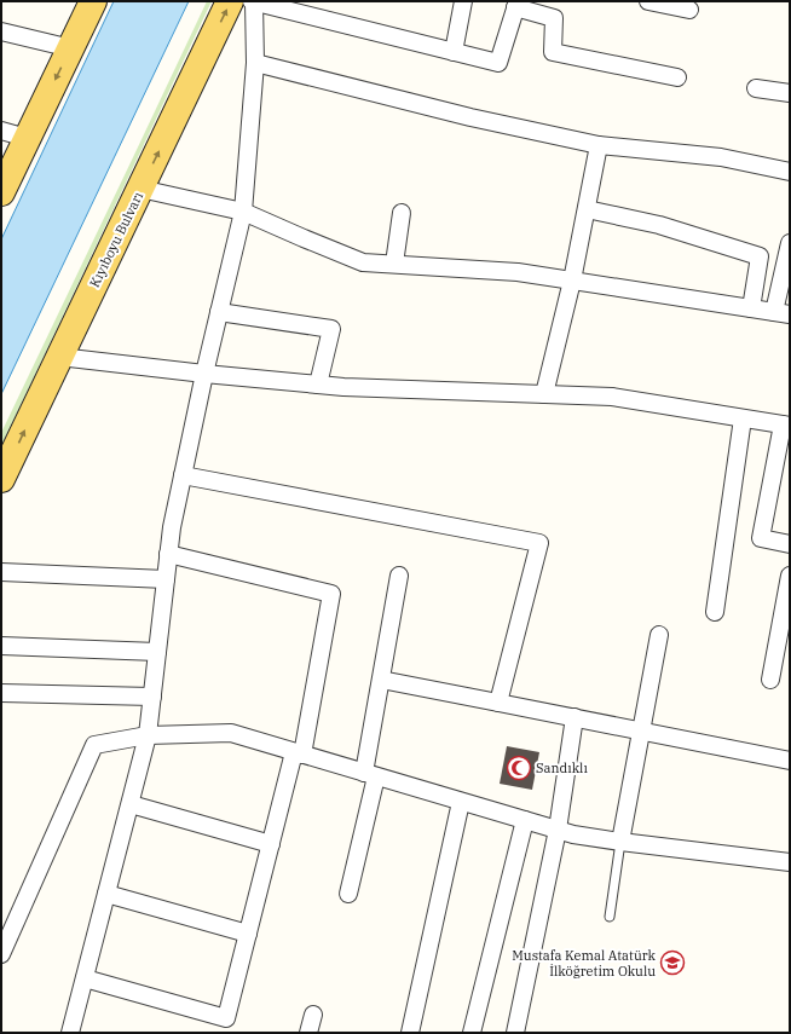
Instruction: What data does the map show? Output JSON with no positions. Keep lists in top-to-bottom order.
{
  "streets": {
    "main road": ["Kıyıboyu Bulvarı"]
  },
  "places": {
    "mosque": ["Sandıklı"],
    "school or university": ["Mustafa Kemal Atatürk İlköğretim Okulu"]
  }
}
